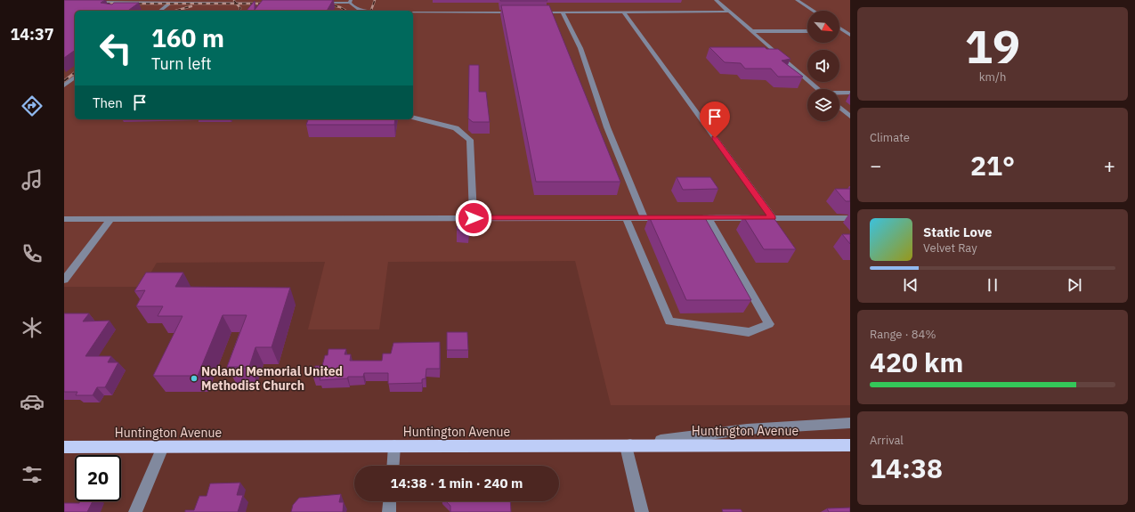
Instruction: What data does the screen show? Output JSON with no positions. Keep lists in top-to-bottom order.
{
  "streets": {
    "main road": ["Huntington Avenue"]
  },
  "places": ["Noland Memorial United Methodist Church"],
  "north": "bottom right",
  "page": {
    "tabs": "14:37",
    "tile": [
      ["19", "km/h"],
      "Climate",
      ["Range · 84%", "420 km"],
      ["Arrival", "14:38"]
    ],
    "turn": ["160 m", "Turn left"],
    "then": "Then",
    "heat": ["−", "21°", "+"],
    "song": ["Static Love", "Velvet Ray"],
    "limit": "20",
    "trip": "14:38 · 1 min · 240 m"
  }
}
